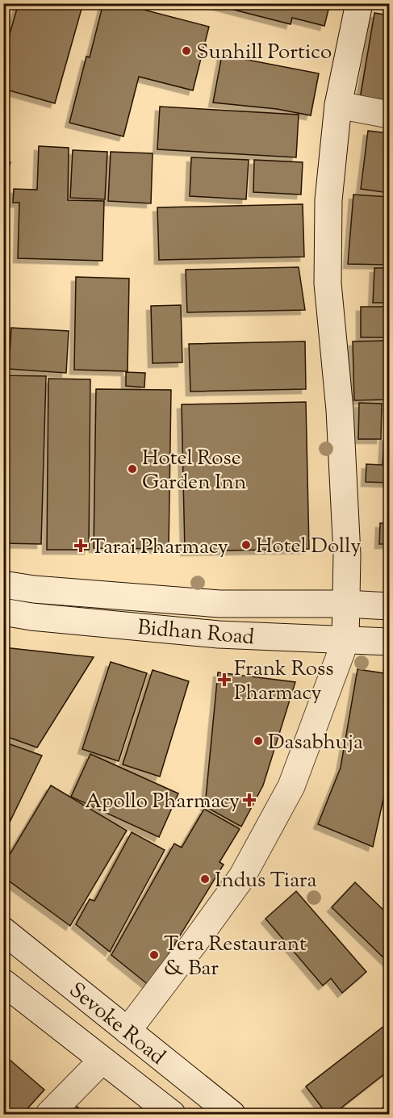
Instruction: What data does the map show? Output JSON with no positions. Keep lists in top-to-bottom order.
{
  "streets": {
    "main road": ["Bidhan Road", "Sevoke Road"]
  },
  "places": {
    "other": [
      "Sunhill Portico",
      "Hotel Rose Garden Inn",
      "Hotel Dolly",
      "Dasabhuja",
      "Indus Tiara",
      "Tera Restaurant & Bar"
    ],
    "health": ["Tarai Pharmacy", "Frank Ross Pharmacy", "Apollo Pharmacy"]
  }
}
